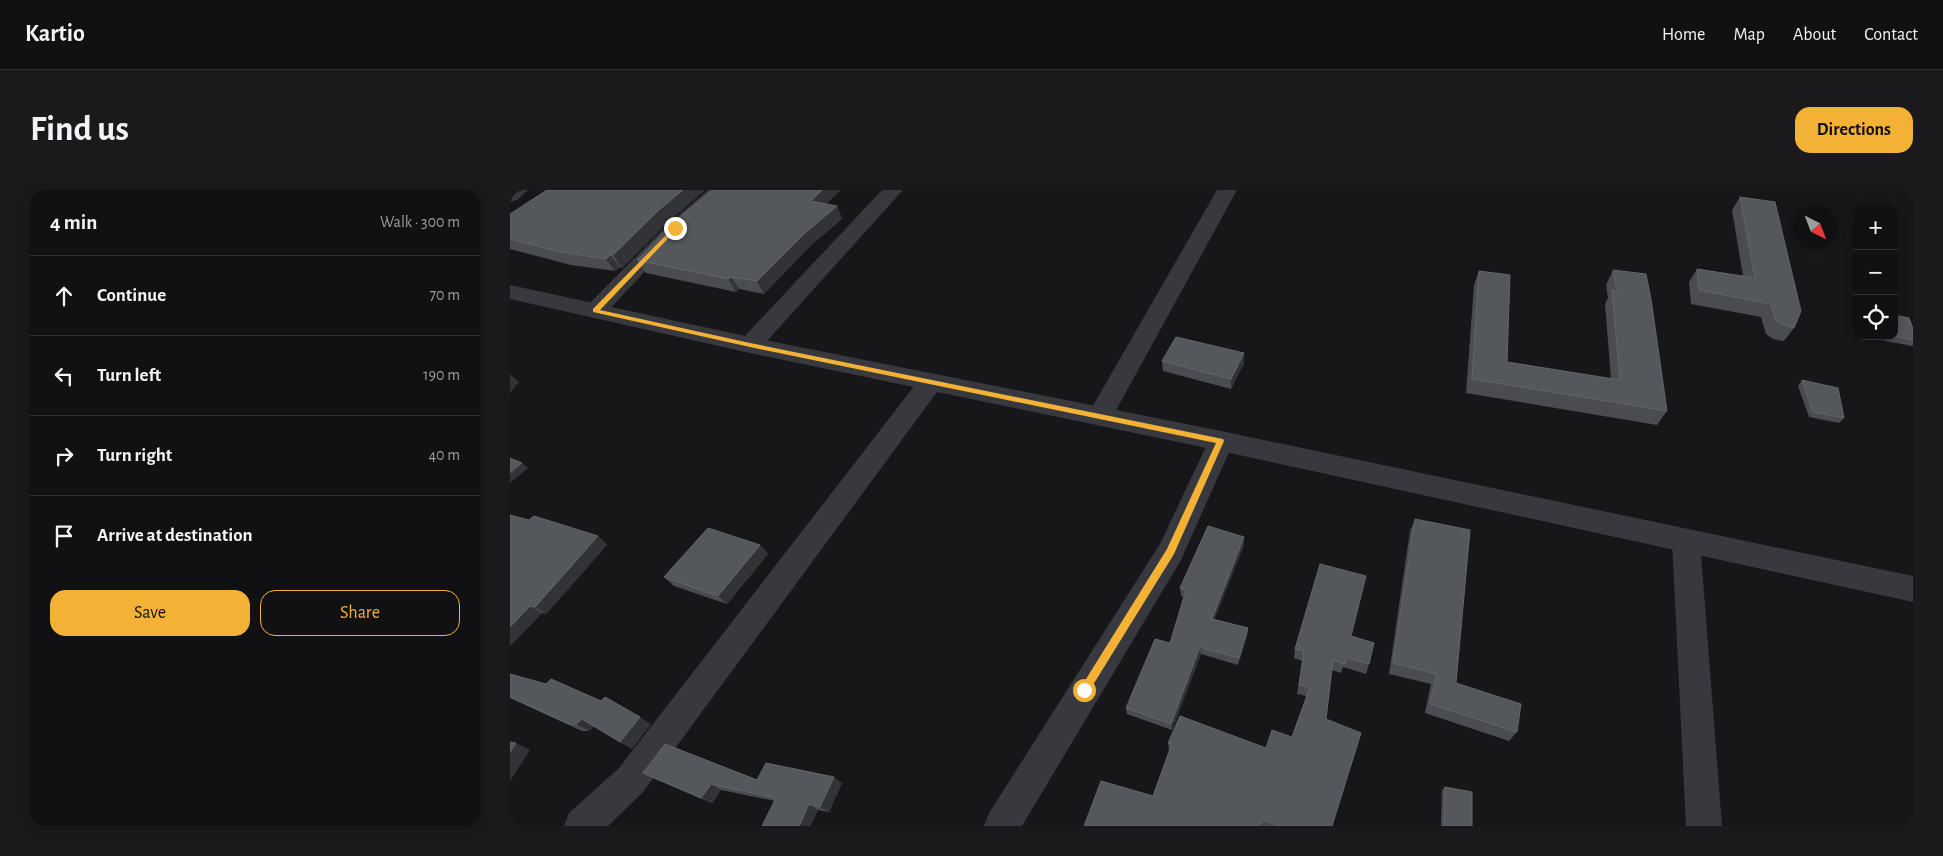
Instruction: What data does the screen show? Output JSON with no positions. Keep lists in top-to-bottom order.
{
  "north": "bottom right",
  "page": {
    "header": "Kartio",
    "nav": [
      "Home",
      "Map",
      "About",
      "Contact"
    ],
    "buttons": [
      "Directions",
      ["Save", "Share"]
    ],
    "title": "Find us",
    "heading": ["4 min", "Walk · 300 m"],
    "map_buttons": ["+", "−"],
    "list": [
      ["Continue", "70 m"],
      ["Turn left", "190 m"],
      ["Turn right", "40 m"],
      "Arrive at destination"
    ]
  }
}
